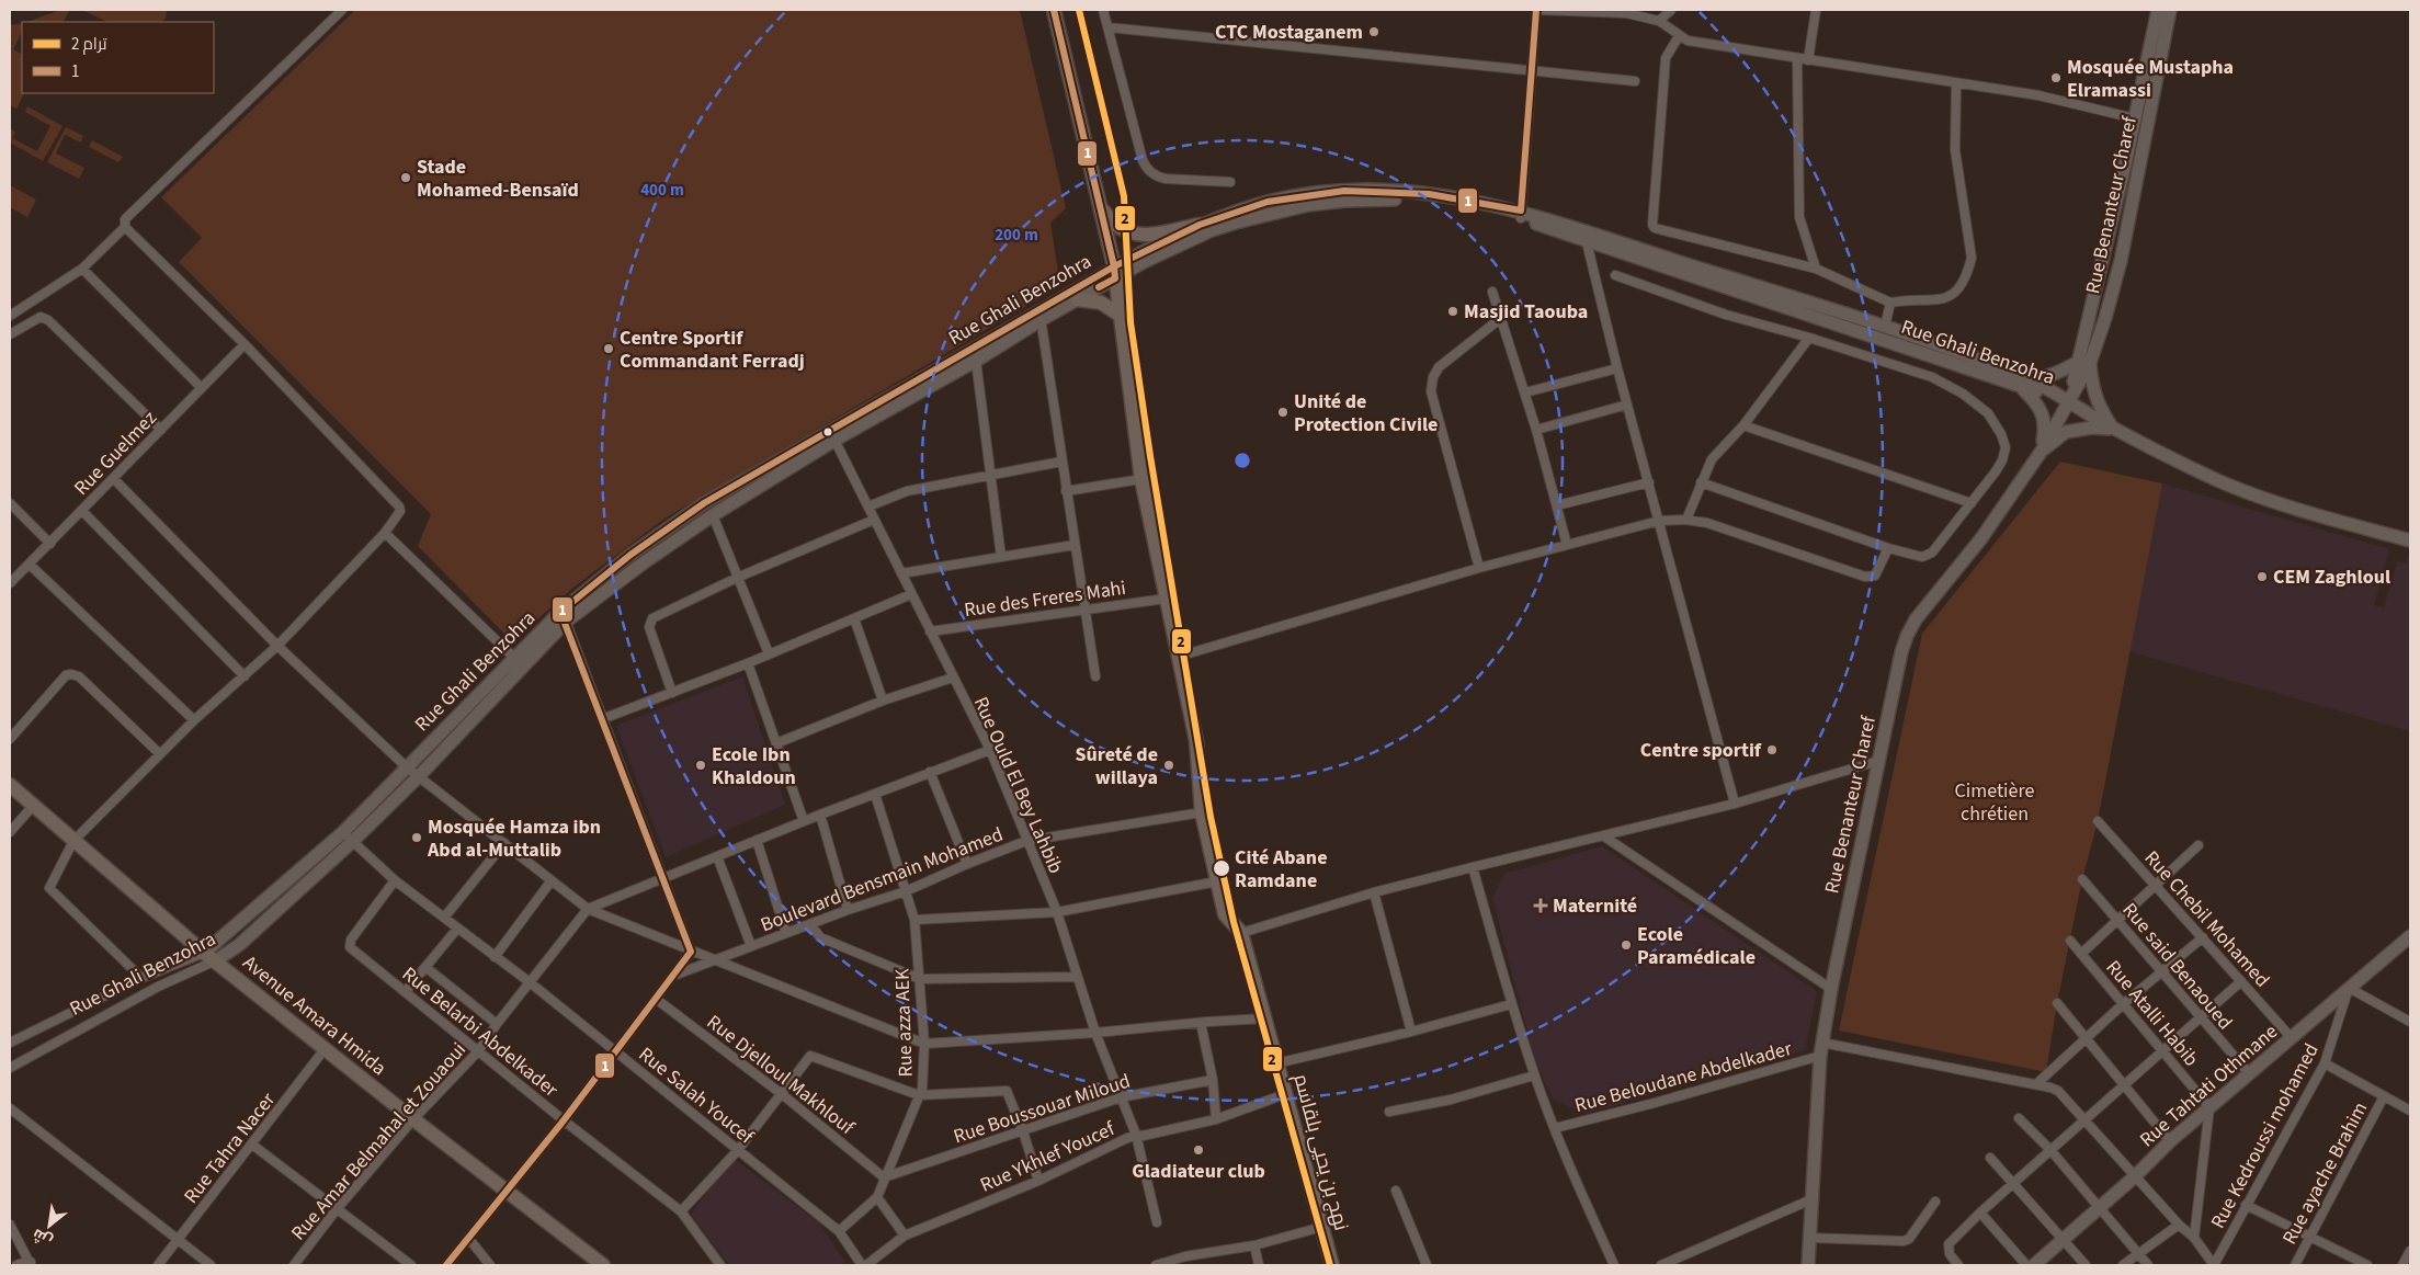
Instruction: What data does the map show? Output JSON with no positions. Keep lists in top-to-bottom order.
{
  "streets": {
    "main road": [
      "Rue Benanteur Charef",
      "Rue Ghali Benzohra",
      "Avenue Amara Hmida",
      "Rue Tahtati Othmane",
      "نهج بن يحيى بلقاسم"
    ],
    "street": [
      "Rue Guelmez",
      "Rue des Freres Mahi",
      "Rue Ould El Bey Lahbib",
      "Boulevard Bensmain Mohamed",
      "Rue Chebil Mohamed",
      "Rue said Benaoued",
      "Rue Atalli Habib",
      "Rue azza AEK",
      "Rue Belarbi Abdelkader",
      "Rue Djelloul Makhlouf",
      "Rue Beloudane Abdelkader",
      "Rue Salah Youcef",
      "Rue Boussouar Miloud",
      "Rue Kedroussi mohamed",
      "Rue Amar Belmahal et Zouaoui",
      "Rue Tahra Nacer",
      "Rue Ykhlef Youcef",
      "Rue ayache Brahim"
    ]
  },
  "crossings": [
    ["Rue Benanteur Charef", "Rue Ghali Benzohra"],
    ["Rue Benanteur Charef", "Rue Beloudane Abdelkader"],
    ["Rue Ghali Benzohra", "Rue Ould El Bey Lahbib"],
    ["Rue Ghali Benzohra", "Avenue Amara Hmida"],
    ["Rue Ghali Benzohra", "Rue Salah Youcef"],
    ["Rue des Freres Mahi", "Rue Ould El Bey Lahbib"],
    ["Rue Ould El Bey Lahbib", "Boulevard Bensmain Mohamed"],
    ["Rue Ould El Bey Lahbib", "Rue Boussouar Miloud"],
    ["Rue Ould El Bey Lahbib", "Rue Ykhlef Youcef"],
    ["Boulevard Bensmain Mohamed", "Rue azza AEK"],
    ["Rue Chebil Mohamed", "Rue Tahtati Othmane"],
    ["Rue said Benaoued", "Rue Tahtati Othmane"],
    ["Rue Atalli Habib", "Rue Tahtati Othmane"],
    ["Avenue Amara Hmida", "Rue Amar Belmahal et Zouaoui"],
    ["Avenue Amara Hmida", "Rue Tahra Nacer"],
    ["Rue azza AEK", "Rue Djelloul Makhlouf"],
    ["Rue azza AEK", "Rue Boussouar Miloud"],
    ["Rue Belarbi Abdelkader", "Rue Salah Youcef"],
    ["Rue Belarbi Abdelkader", "Rue Amar Belmahal et Zouaoui"],
    ["Rue Djelloul Makhlouf", "Rue Boussouar Miloud"],
    ["Rue Tahtati Othmane", "Rue Kedroussi mohamed"],
    ["Rue Salah Youcef", "Rue Amar Belmahal et Zouaoui"],
    ["نهج بن يحيى بلقاسم", "Rue Ykhlef Youcef"]
  ],
  "parks": ["Cimetière chrétien"],
  "places": {
    "other": [
      "CTC Mostaganem",
      "Mosquée Mustapha Elramassi",
      "Stade Mohamed-Bensaïd",
      "Masjid Taouba",
      "Centre Sportif Commandant Ferradj",
      "Unité de Protection Civile",
      "CEM Zaghloul",
      "Centre sportif",
      "Ecole Ibn Khaldoun",
      "Sûreté de willaya",
      "Mosquée Hamza ibn Abd al-Muttalib",
      "Cité Abane Ramdane",
      "Ecole Paramédicale",
      "Gladiateur club"
    ],
    "health": ["Maternité"]
  },
  "lines": ["tram line 2", "transit line 1"],
  "legend": ["ترام 2", "1"],
  "north": "bottom left",
  "rings": ["400 m", "200 m"]
}
